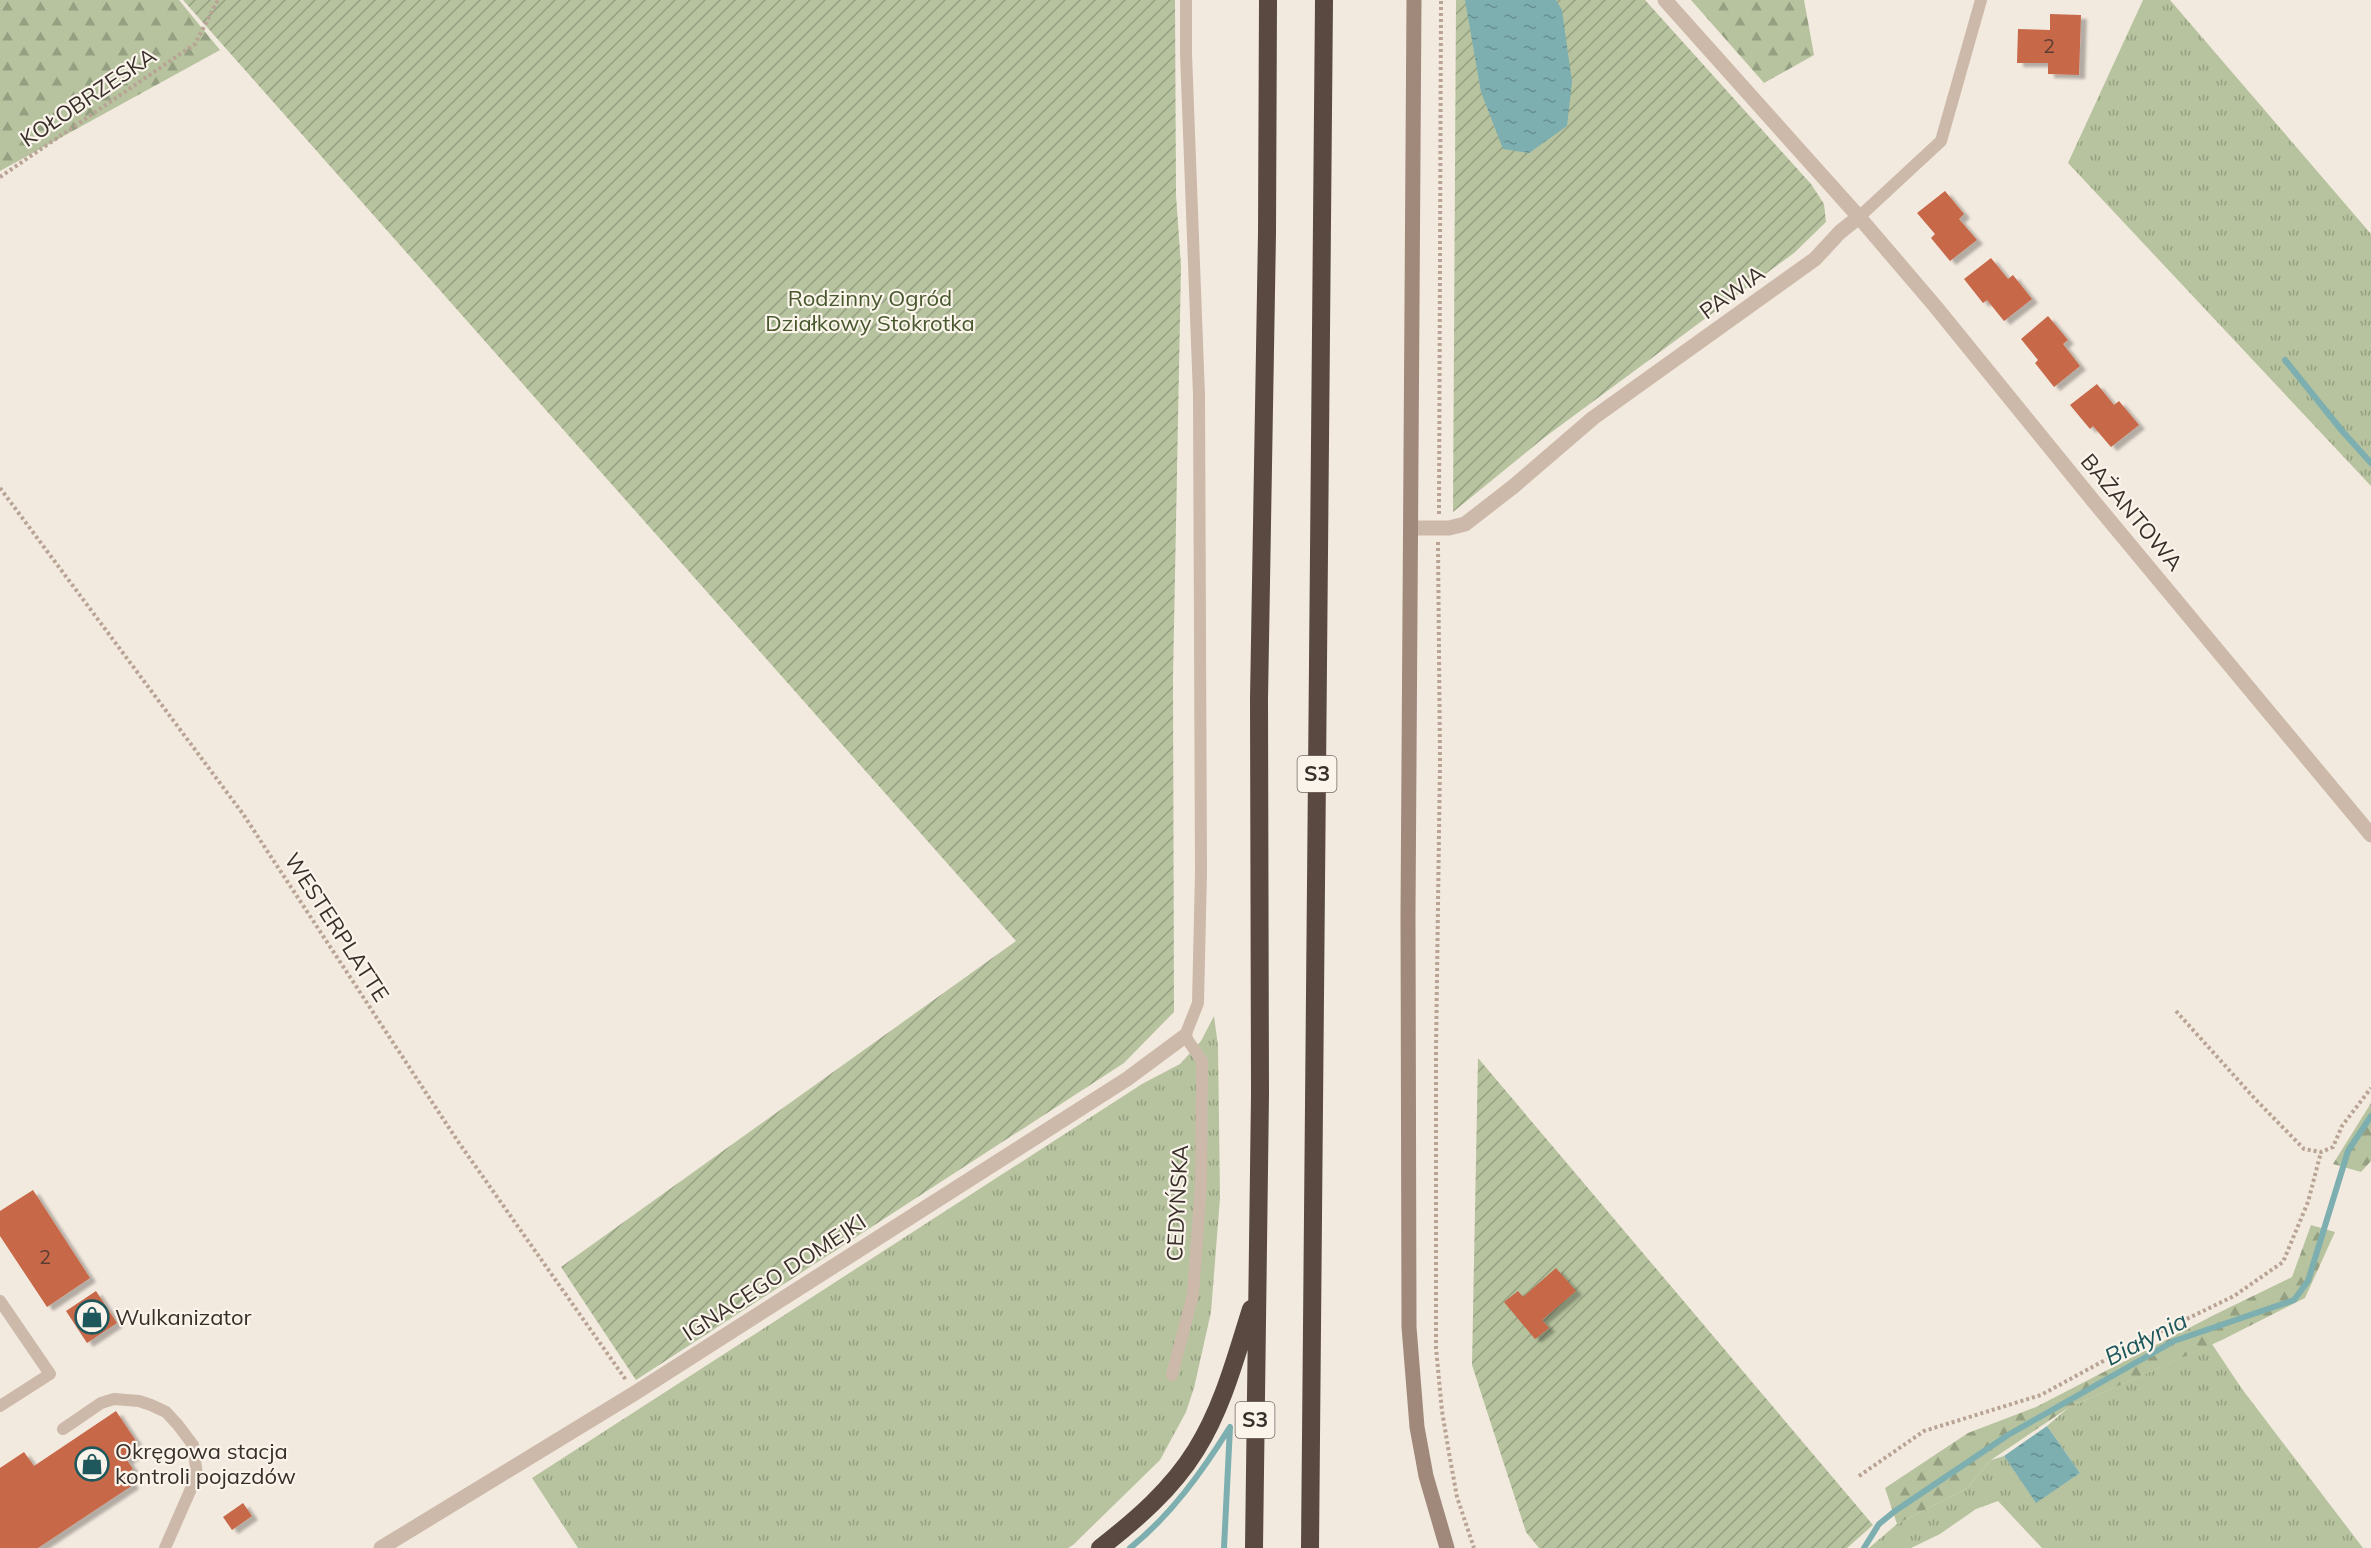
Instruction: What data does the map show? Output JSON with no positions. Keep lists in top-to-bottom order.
{
  "streets": {
    "highway": ["S3"],
    "street": ["PAWIA", "BAŻANTOWA", "IGNACEGO DOMEJKI"],
    "lane": ["CEDYŃSKA"],
    "path": ["KOŁOBRZESKA", "WESTERPLATTE"]
  },
  "crossings": [
    ["PAWIA", "BAŻANTOWA"],
    ["WESTERPLATTE", "IGNACEGO DOMEJKI"],
    ["CEDYŃSKA", "IGNACEGO DOMEJKI"]
  ],
  "water": ["Białynia"],
  "parks": ["Rodzinny Ogród Działkowy Stokrotka"],
  "places": {
    "shop": ["Wulkanizator", "Okręgowa stacja kontroli pojazdów"]
  },
  "house_numbers": ["2", "2"]
}
